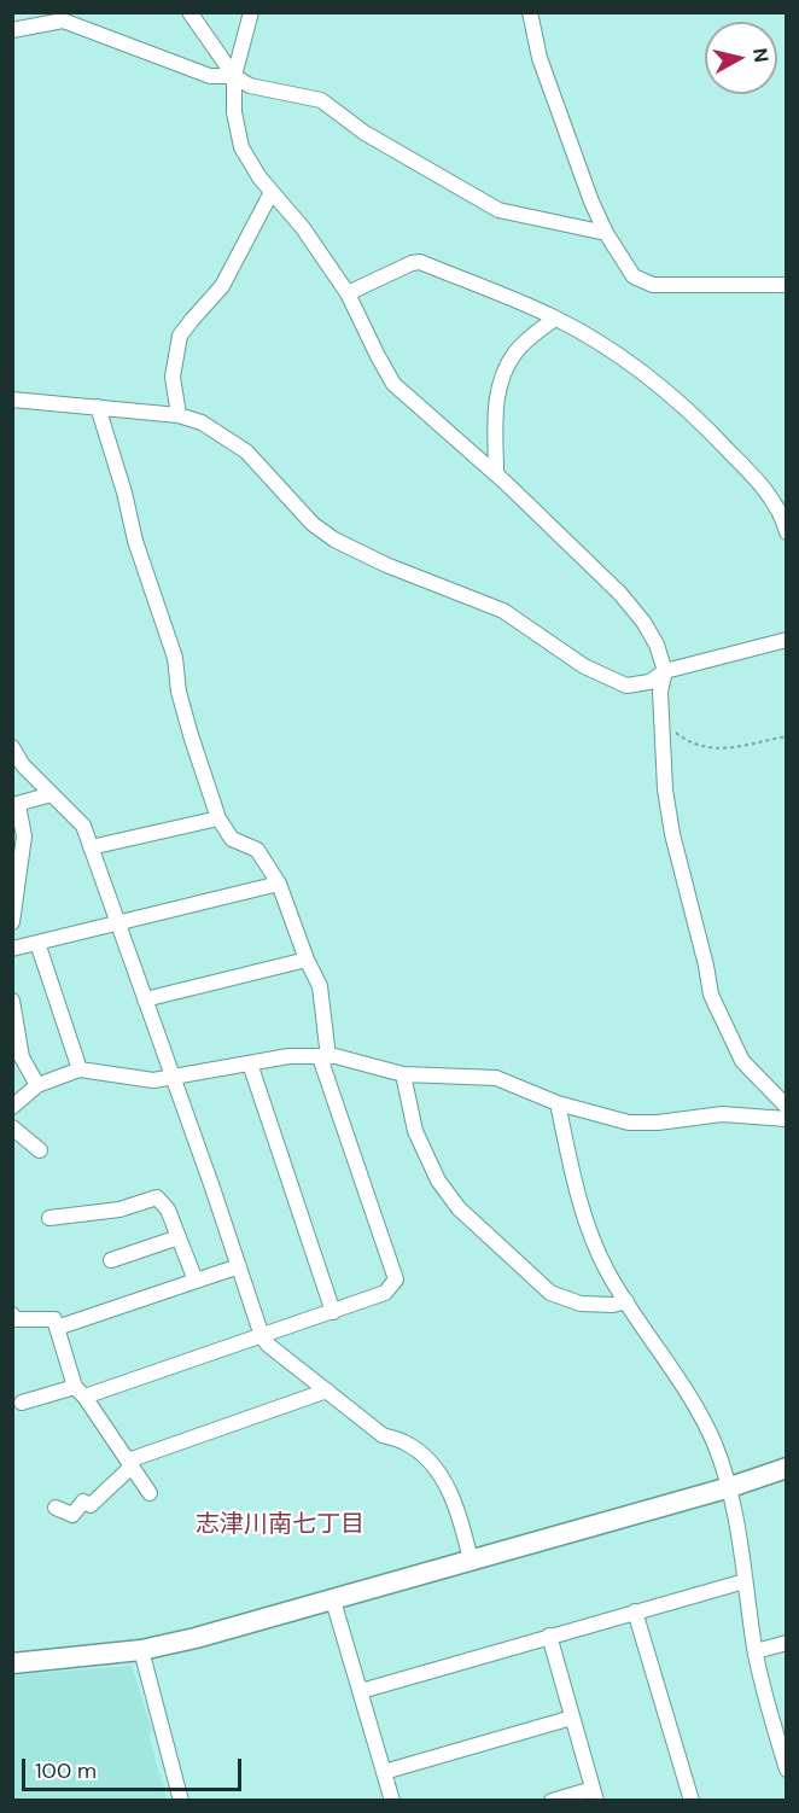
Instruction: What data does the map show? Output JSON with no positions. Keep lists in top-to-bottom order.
{
  "districts": ["志津川南七丁目"],
  "scale_bar": "100 m",
  "north": "right"
}
